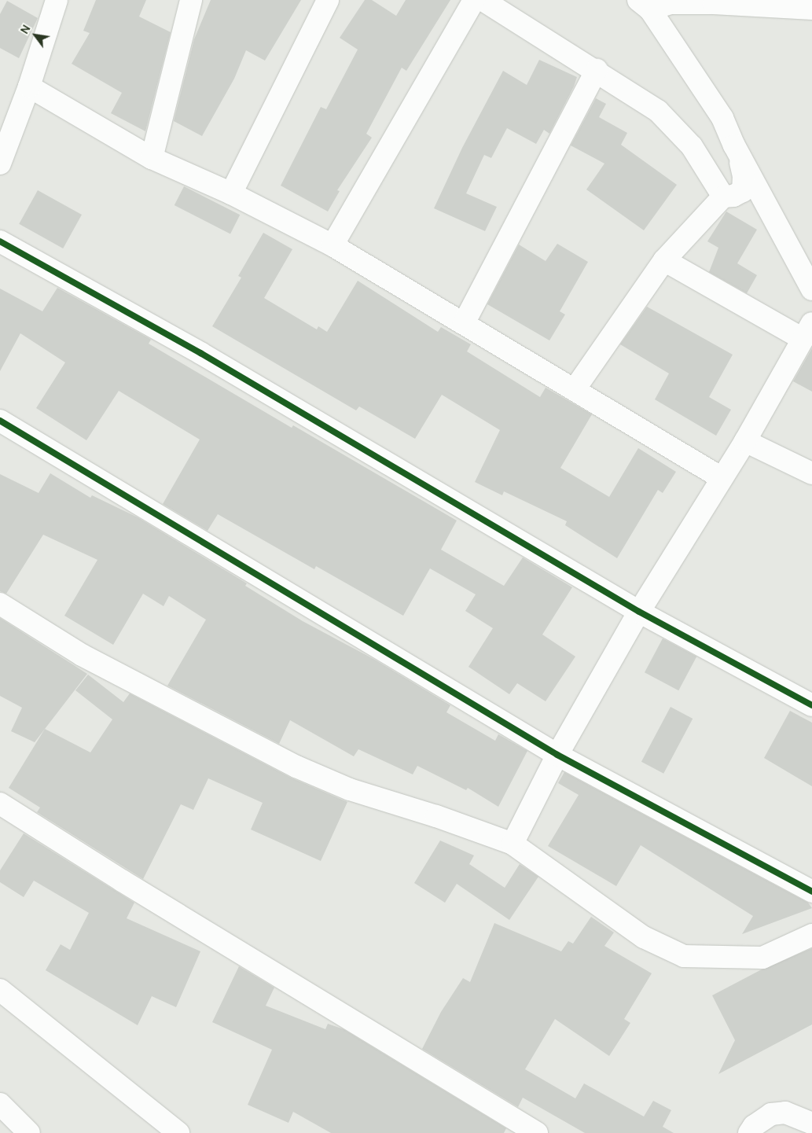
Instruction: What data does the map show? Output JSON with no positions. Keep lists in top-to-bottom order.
{
  "north": "top left"
}
